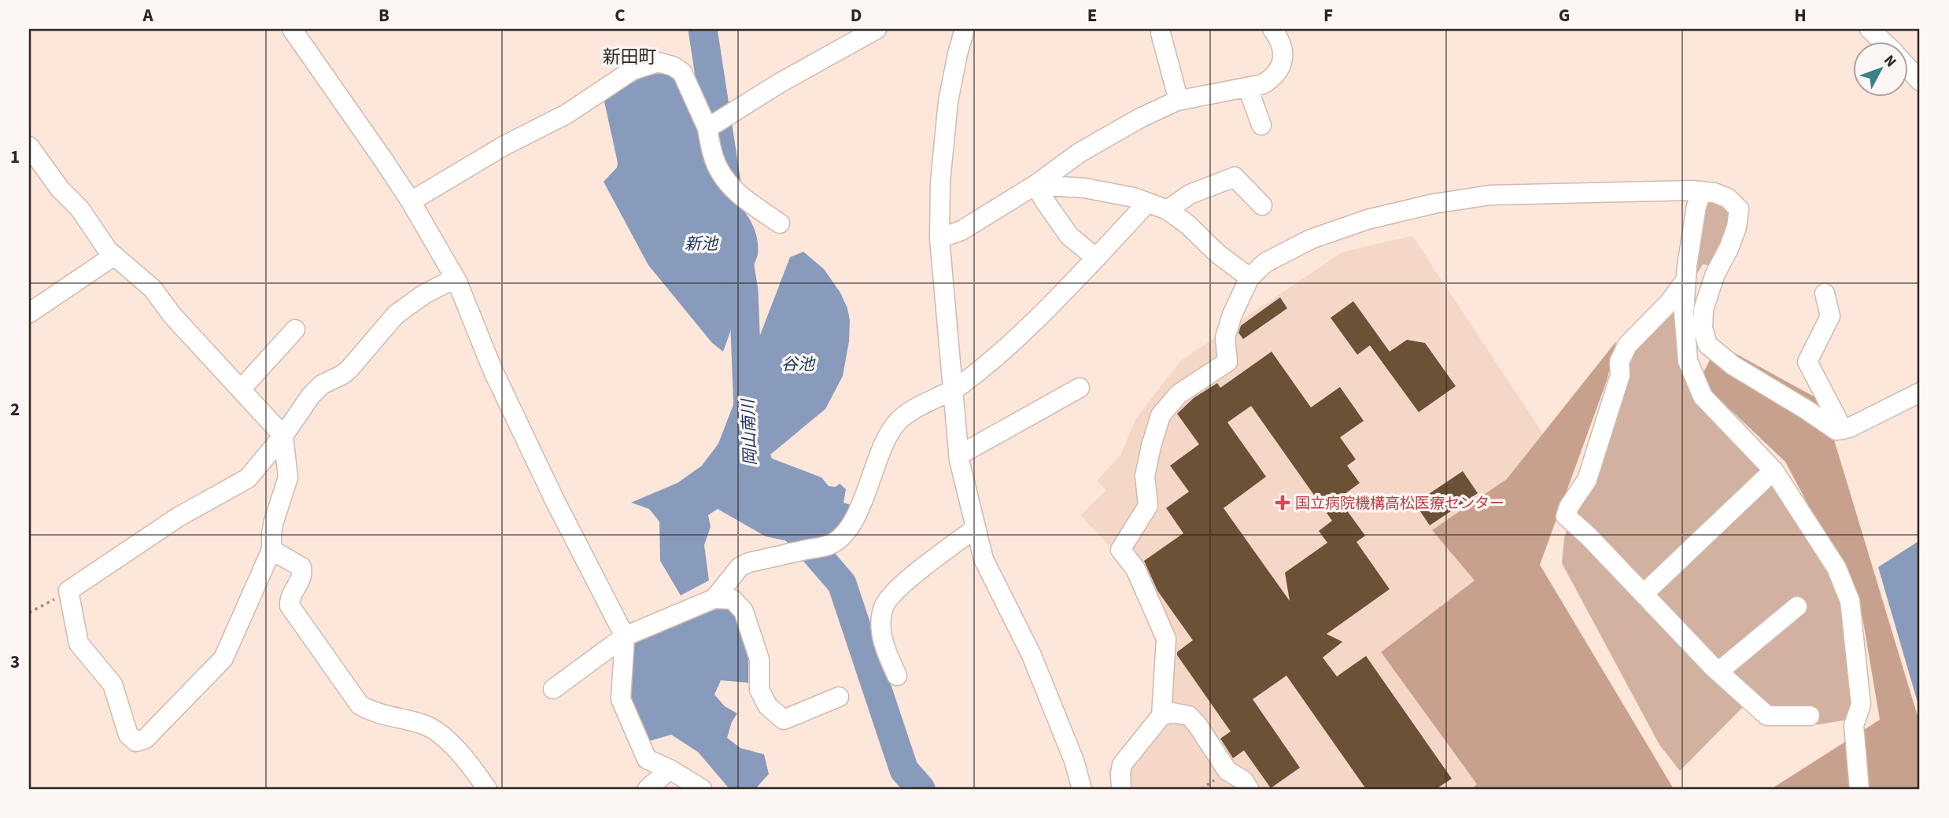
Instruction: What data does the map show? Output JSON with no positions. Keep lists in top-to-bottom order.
{
  "districts": ["新田町"],
  "water": ["新池", "谷池", "岡山南川"],
  "places": {
    "health": ["国立病院機構高松医療センター"]
  },
  "north": "top right",
  "grid": {
    "columns": [
      "A",
      "B",
      "C",
      "D",
      "E",
      "F",
      "G",
      "H"
    ],
    "rows": ["1", "2", "3"]
  }
}
